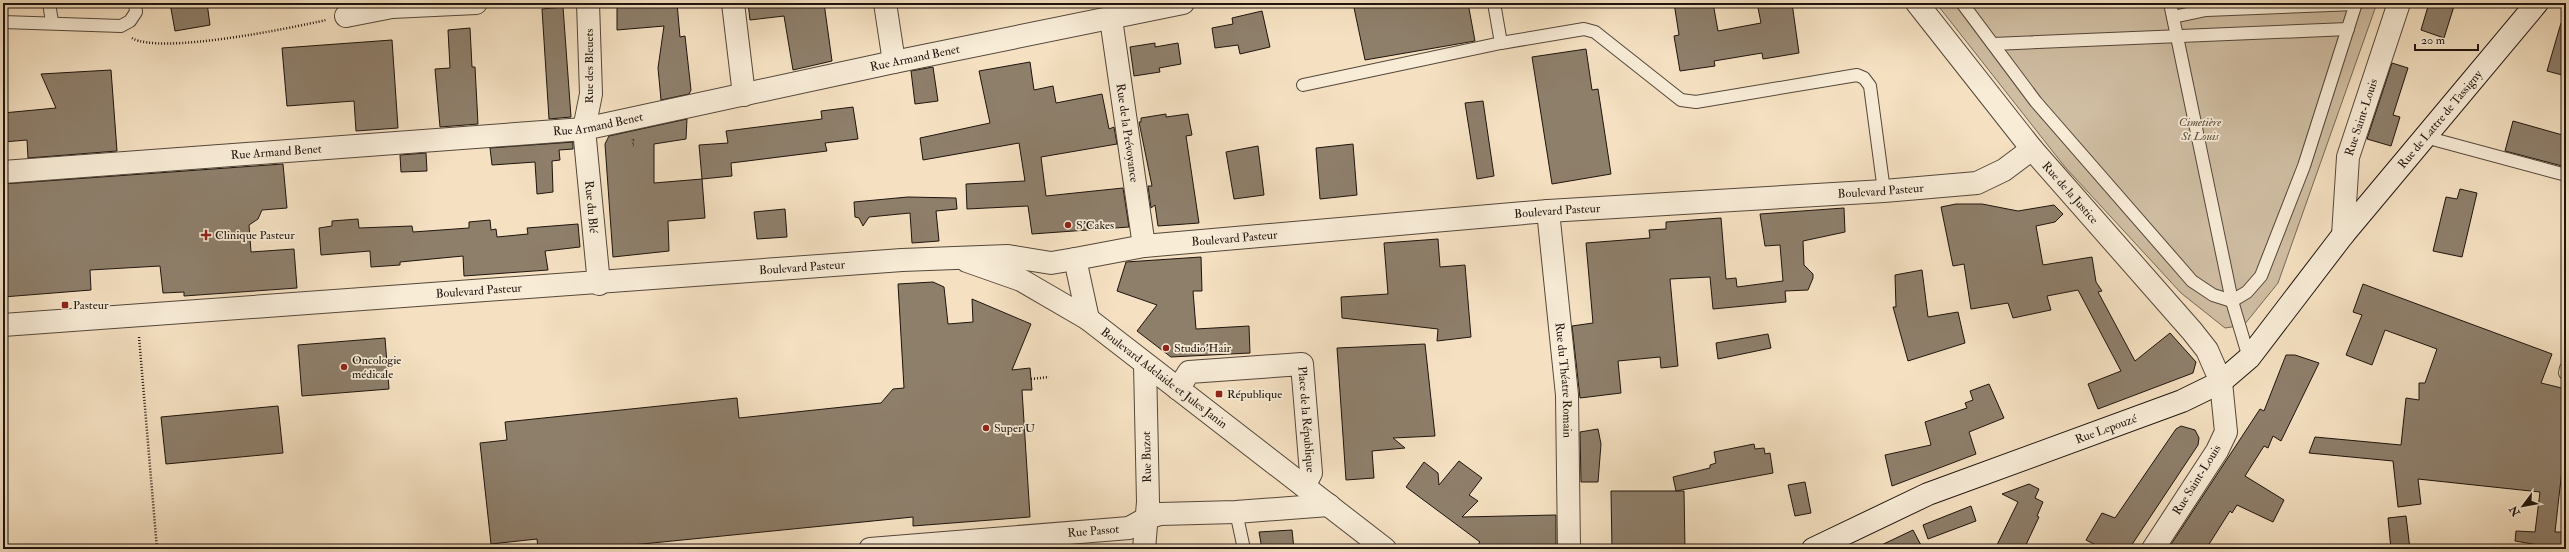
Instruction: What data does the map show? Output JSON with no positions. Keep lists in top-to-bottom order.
{
  "streets": {
    "street": [
      "Rue Armand Benet",
      "Rue des Bleuets",
      "Rue Saint-Louis",
      "Rue de Lattre de Tassigny",
      "Rue de la Prévoyance",
      "Boulevard Pasteur",
      "Rue de la Justice",
      "Rue du Blé",
      "Boulevard Adelaide et Jules Janin",
      "Rue du Théatre Romain",
      "Place de la République",
      "Rue Lepouzé",
      "Rue Buzot",
      "Rue Passot"
    ]
  },
  "crossings": [
    ["Rue Armand Benet", "Rue des Bleuets"],
    ["Rue Armand Benet", "Rue de la Prévoyance"],
    ["Rue Armand Benet", "Rue du Blé"],
    ["Rue des Bleuets", "Rue du Blé"],
    ["Rue Saint-Louis", "Rue de Lattre de Tassigny"],
    ["Rue Saint-Louis", "Rue de la Justice"],
    ["Rue Saint-Louis", "Rue Lepouzé"],
    ["Rue de Lattre de Tassigny", "Rue Lepouzé"],
    ["Rue de la Prévoyance", "Boulevard Pasteur"],
    ["Boulevard Pasteur", "Rue de la Justice"],
    ["Boulevard Pasteur", "Rue du Blé"],
    ["Boulevard Pasteur", "Boulevard Adelaide et Jules Janin"],
    ["Boulevard Pasteur", "Rue du Théatre Romain"],
    ["Rue de la Justice", "Rue Lepouzé"],
    ["Boulevard Adelaide et Jules Janin", "Place de la République"],
    ["Boulevard Adelaide et Jules Janin", "Rue Buzot"],
    ["Rue Buzot", "Rue Passot"]
  ],
  "parks": ["Cimetière St Louis"],
  "places": {
    "other": [
      "S'Cakes",
      "Studio'Hair",
      "Oncologie médicale",
      "Super U"
    ],
    "health": ["Clinique Pasteur"],
    "transit": ["Pasteur", "République"]
  },
  "house_numbers": ["3"],
  "scale_bar": "20 m",
  "north": "bottom left"
}
